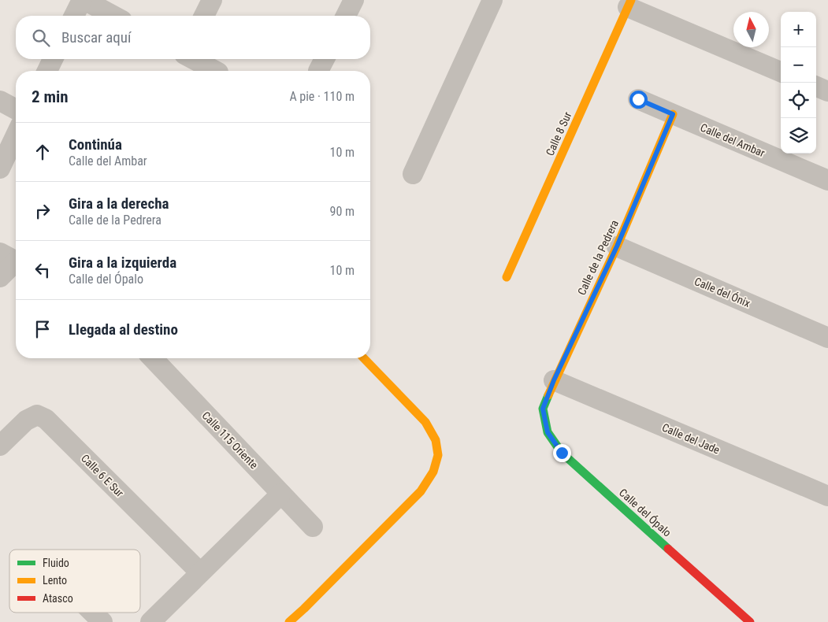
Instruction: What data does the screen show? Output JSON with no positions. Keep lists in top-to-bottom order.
{
  "streets": {
    "street": [
      "Calle 8 Sur",
      "Calle del Ambar",
      "Calle de la Pedrera",
      "Calle del Ónix",
      "Calle del Jade",
      "Calle 115 Oriente",
      "Calle 6 E Sur",
      "Calle del Ópalo"
    ]
  },
  "crossings": [
    ["Calle del Ambar", "Calle de la Pedrera"],
    ["Calle de la Pedrera", "Calle del Ónix"],
    ["Calle de la Pedrera", "Calle del Jade"],
    ["Calle de la Pedrera", "Calle del Ópalo"]
  ],
  "legend": ["Fluido", "Lento", "Atasco"],
  "north": "top",
  "page": {
    "map_buttons": ["+", "−"],
    "search": "Buscar aquí",
    "heading": ["2 min", "A pie · 110 m"],
    "list": [
      ["Continúa", "Calle del Ambar", "10 m"],
      ["Gira a la derecha", "Calle de la Pedrera", "90 m"],
      ["Gira a la izquierda", "Calle del Ópalo", "10 m"],
      "Llegada al destino"
    ]
  }
}
